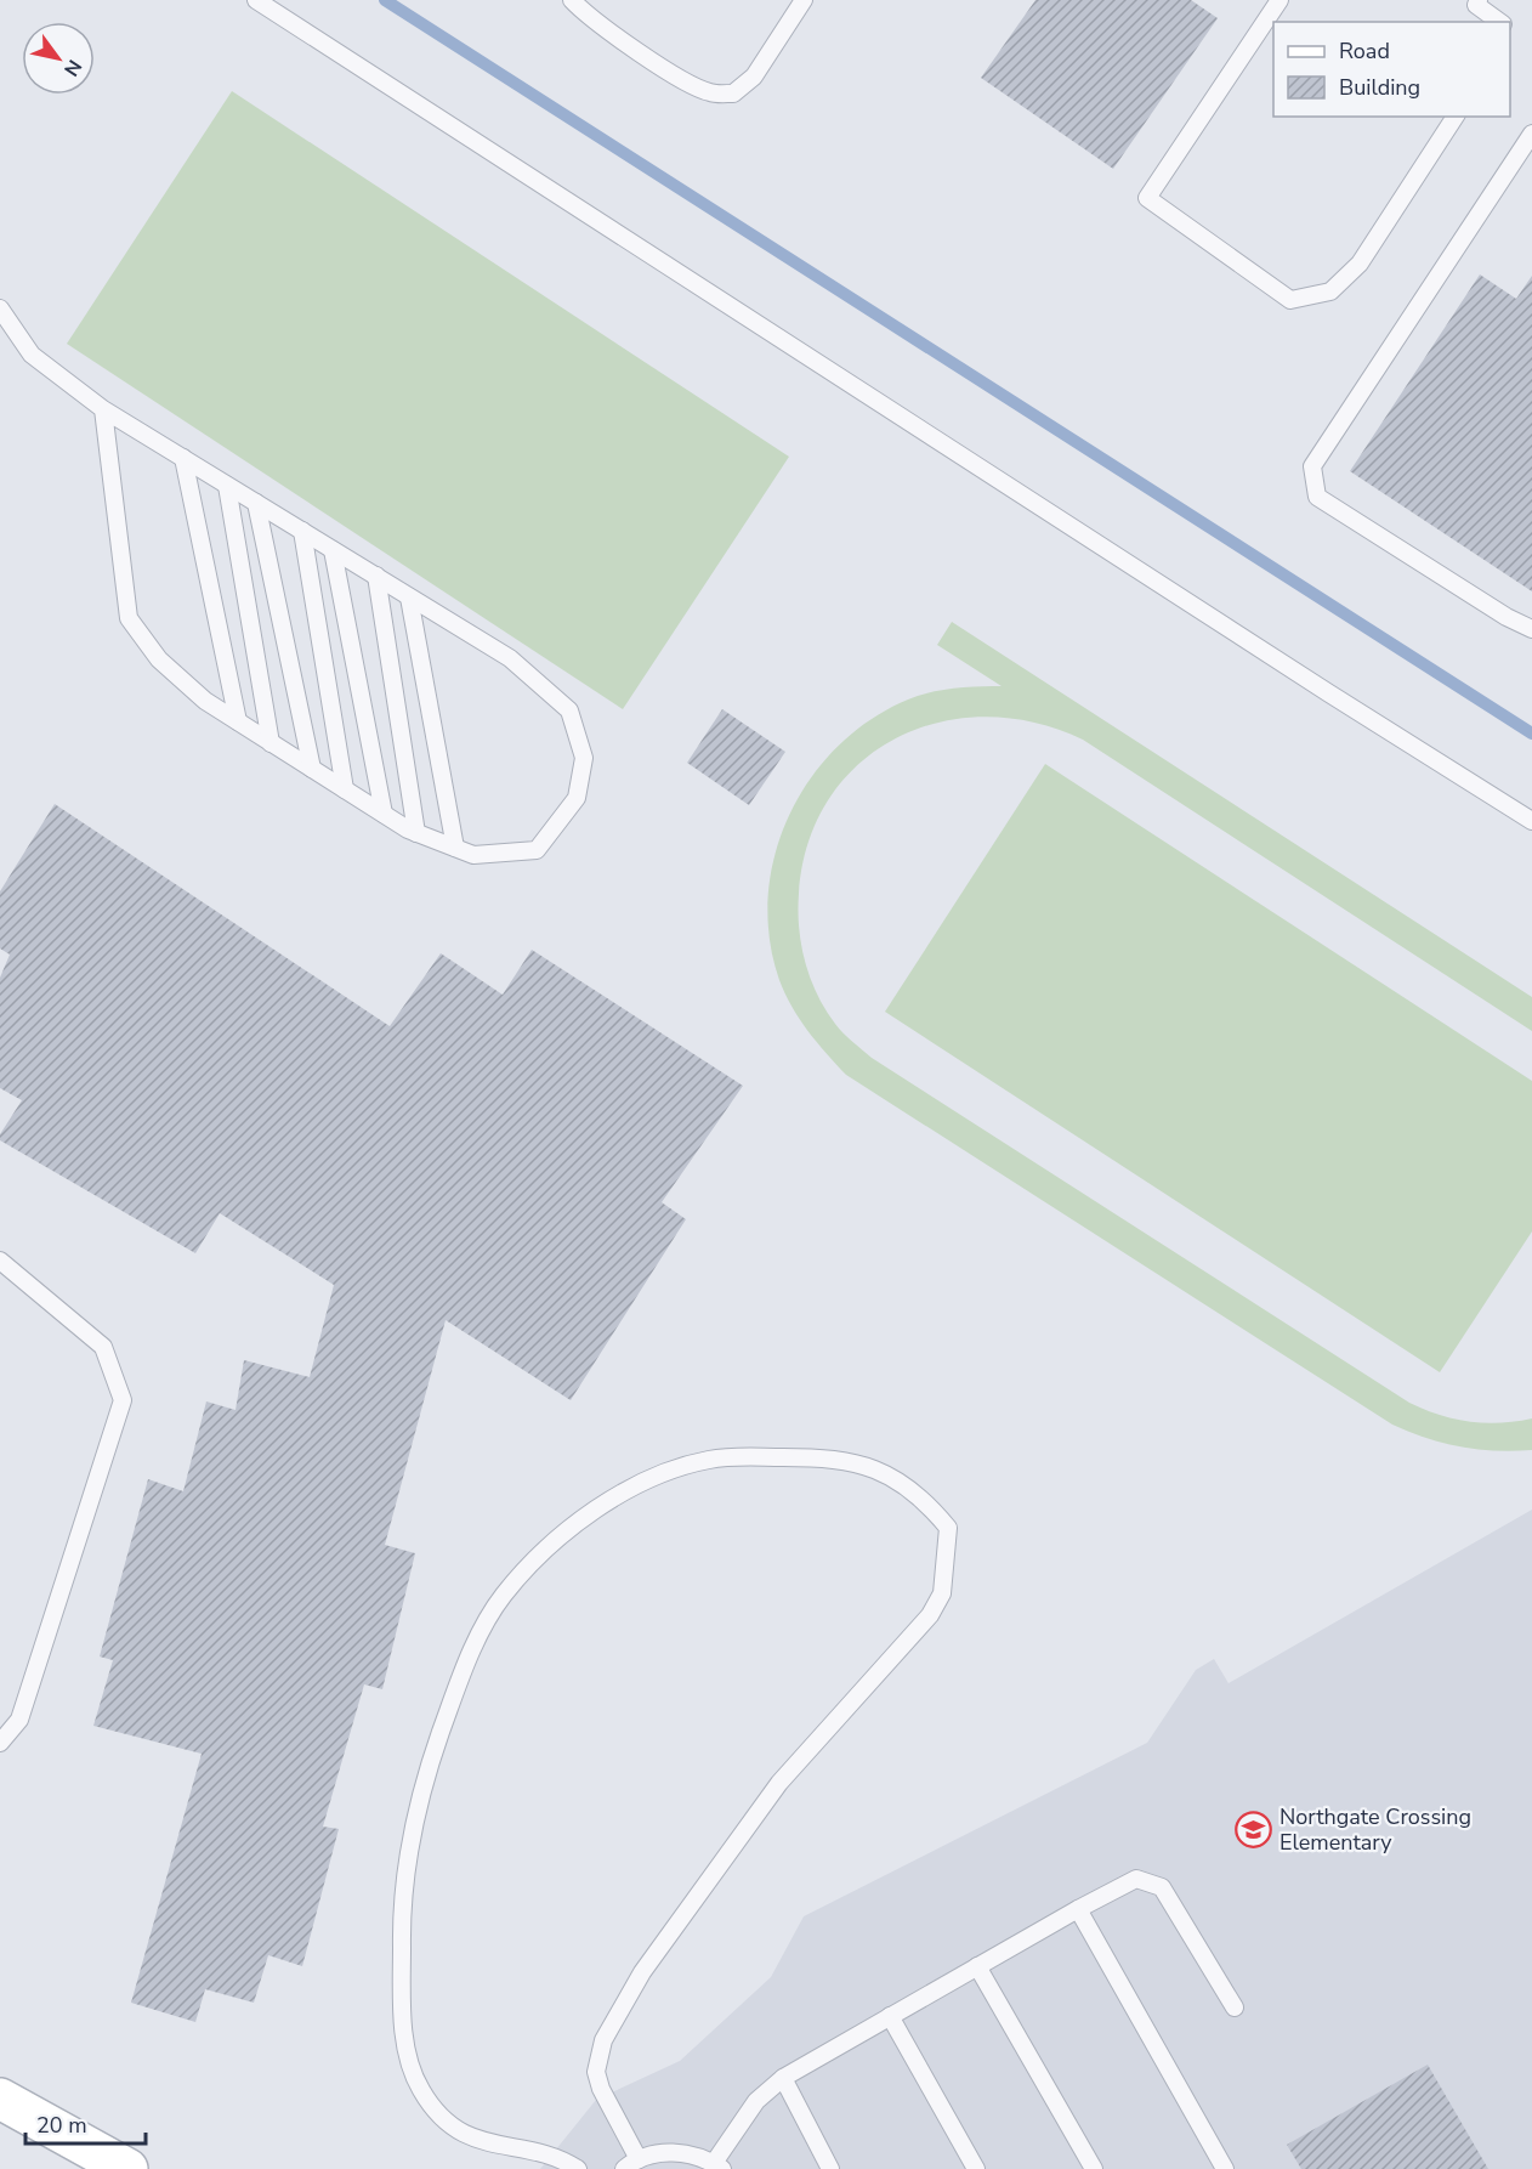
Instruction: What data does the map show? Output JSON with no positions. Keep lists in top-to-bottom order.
{
  "places": {
    "school or university": ["Northgate Crossing Elementary"]
  },
  "legend": ["Road", "Building"],
  "scale_bar": "20 m",
  "north": "bottom right"
}
